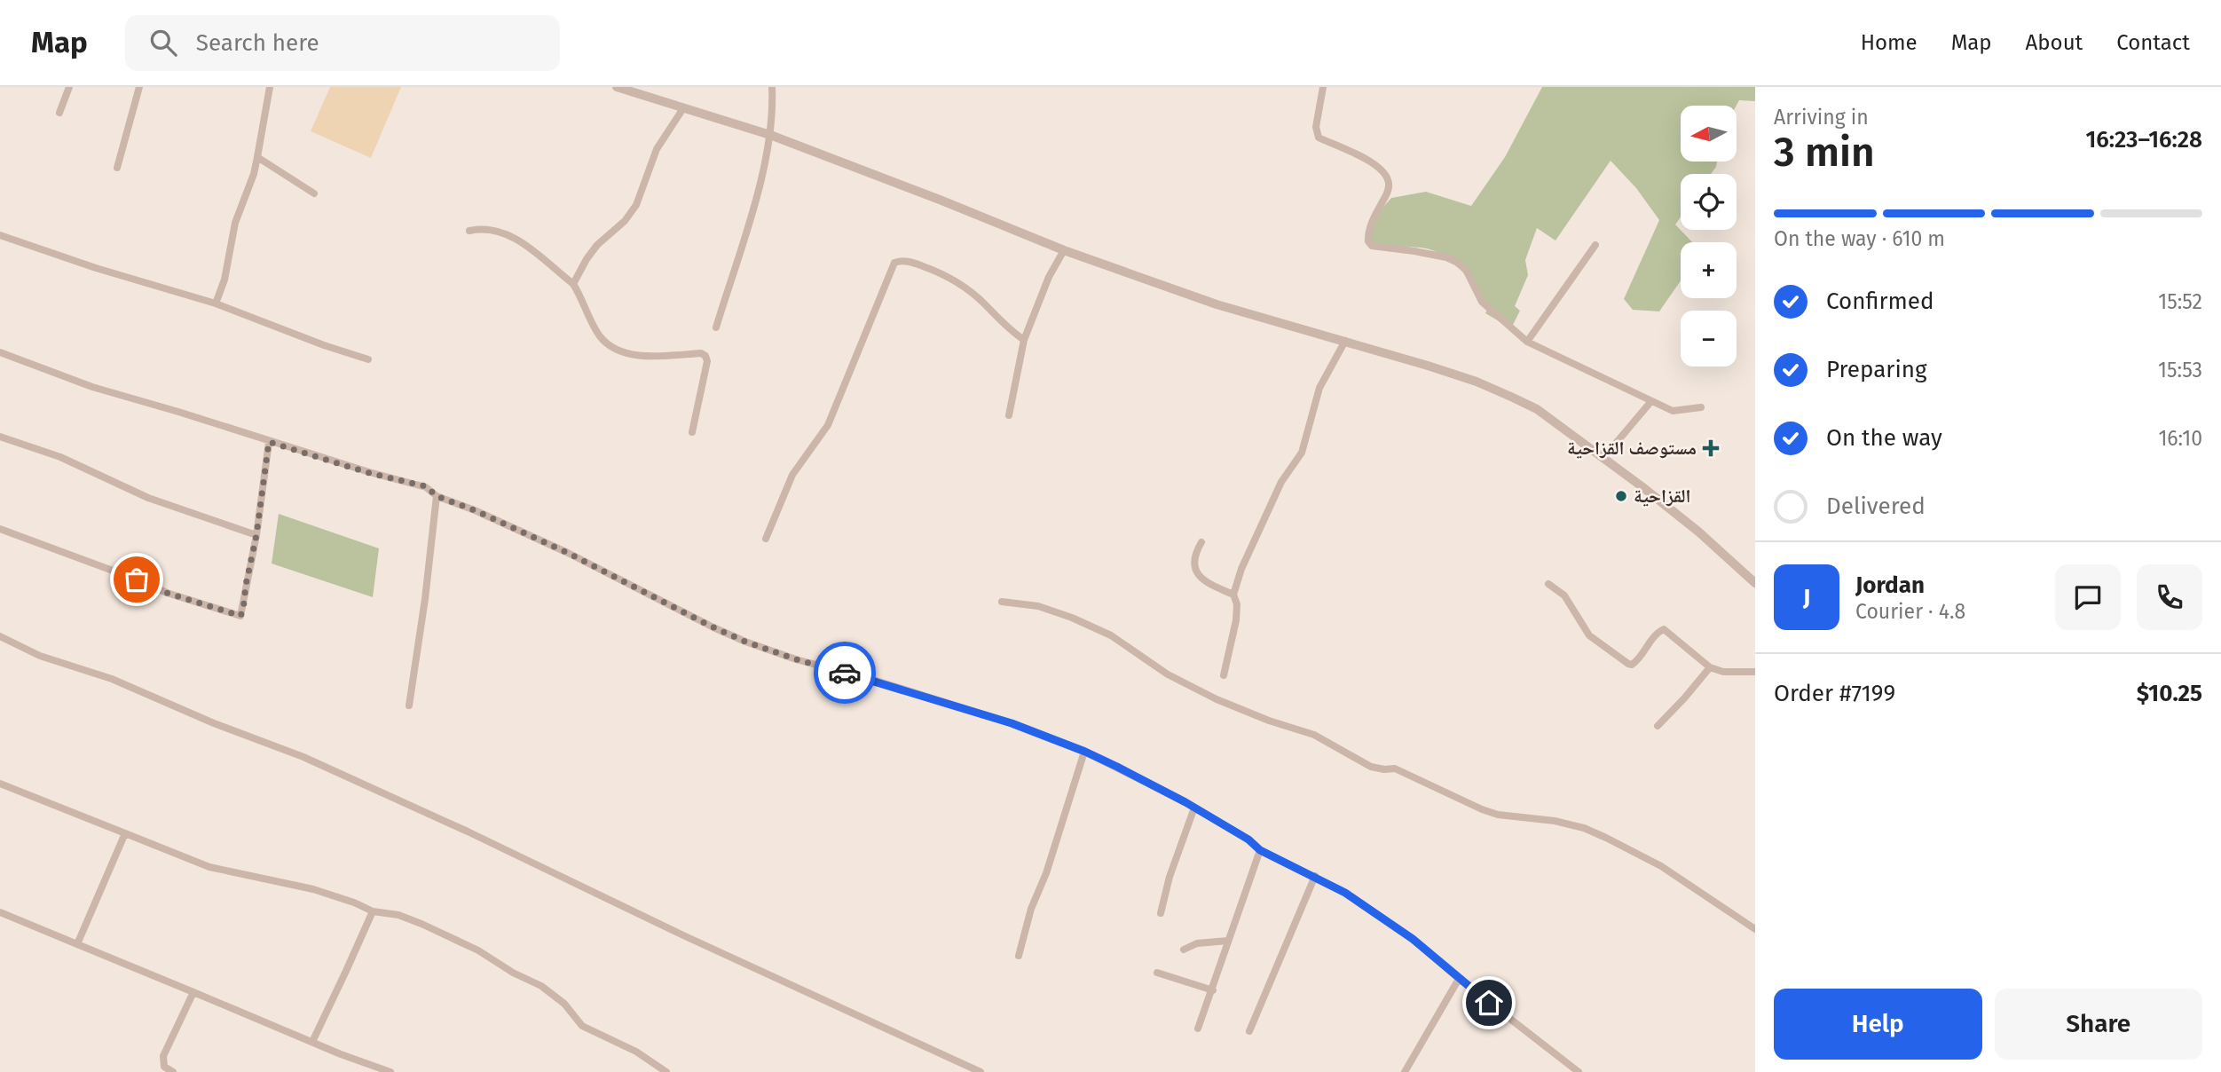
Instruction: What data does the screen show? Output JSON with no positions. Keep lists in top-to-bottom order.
{
  "places": {
    "health": ["مستوصف القزاحية"],
    "other": ["القزاحية"]
  },
  "north": "left",
  "page": {
    "header": "Map",
    "search": "Search here",
    "nav": [
      "Home",
      "Map",
      "About",
      "Contact"
    ],
    "heading": ["3 min", "Arriving in", "16:23–16:28"],
    "panel": [
      "Jordan",
      "Courier · 4.8",
      "Order #7199",
      "$10.25"
    ],
    "map_buttons": ["+", "−"],
    "bar": "On the way · 610 m",
    "list": [
      ["Confirmed", "15:52"],
      ["Preparing", "15:53"],
      ["On the way", "16:10"],
      "Delivered"
    ],
    "round": "J",
    "buttons": ["Help", "Share"]
  }
}
